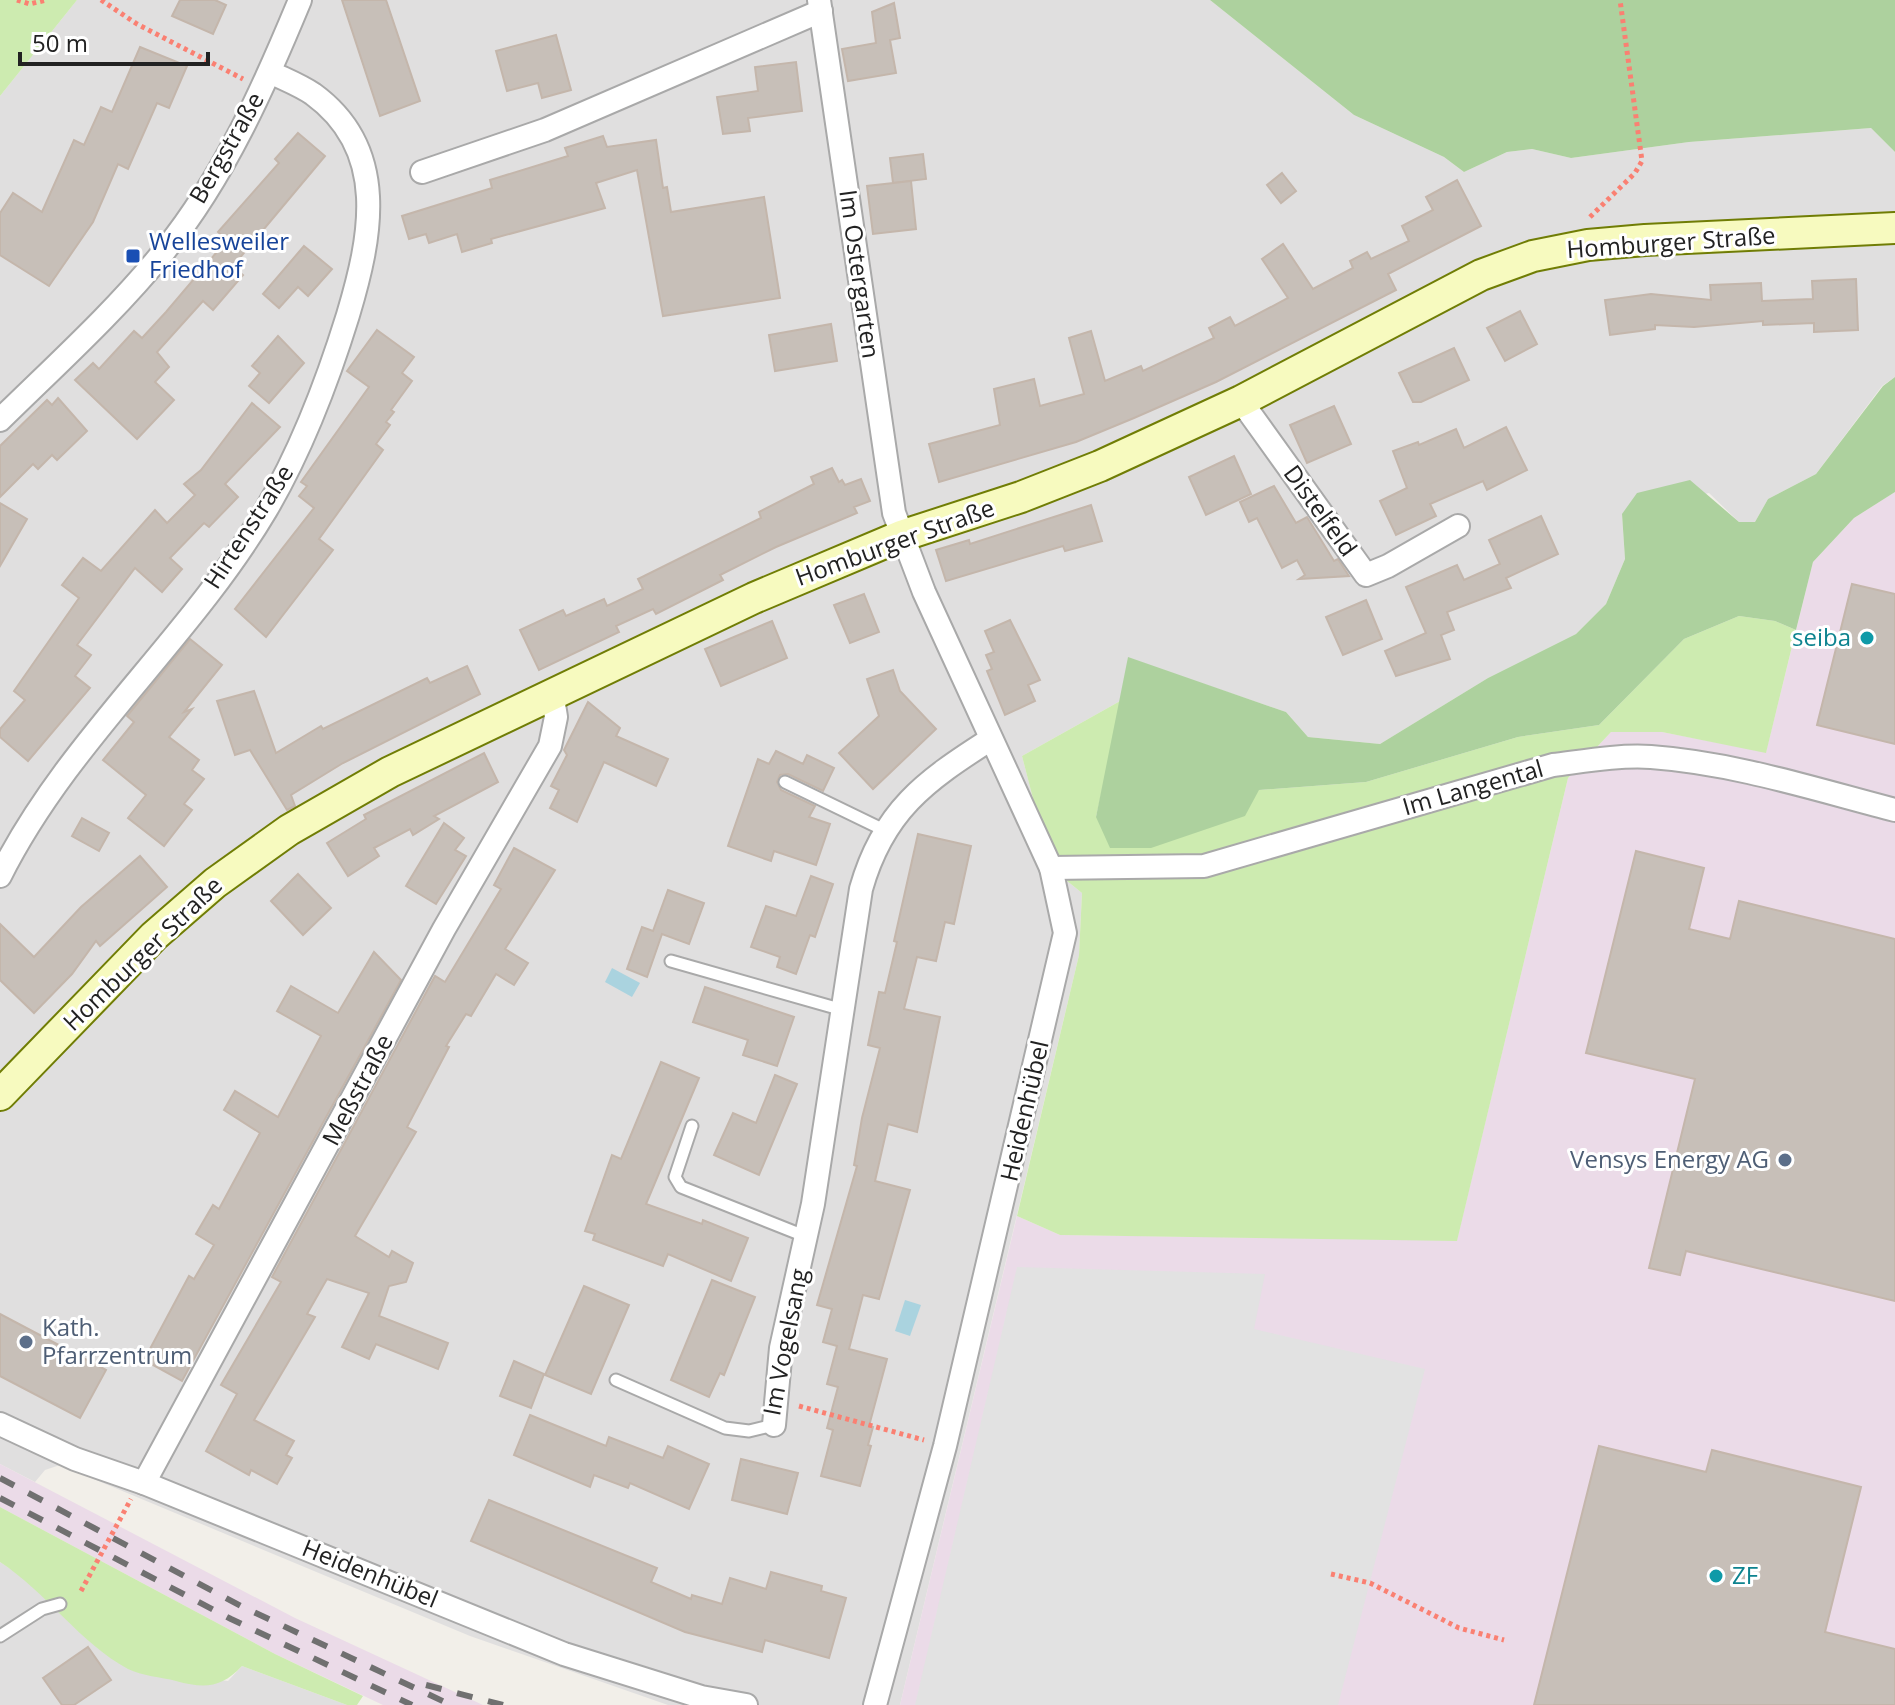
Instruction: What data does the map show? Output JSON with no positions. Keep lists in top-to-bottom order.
{
  "streets": {
    "main road": ["Homburger Straße"],
    "street": [
      "Bergstraße",
      "Im Ostergarten",
      "Distelfeld",
      "Hirtenstraße",
      "Im Langental",
      "Meßstraße",
      "Heidenhübel",
      "Im Vogelsang"
    ]
  },
  "crossings": [
    ["Bergstraße", "Hirtenstraße"],
    ["Homburger Straße", "Im Ostergarten"],
    ["Homburger Straße", "Distelfeld"],
    ["Homburger Straße", "Meßstraße"],
    ["Homburger Straße", "Heidenhübel"],
    ["Im Ostergarten", "Heidenhübel"],
    ["Im Langental", "Heidenhübel"],
    ["Meßstraße", "Heidenhübel"],
    ["Heidenhübel", "Im Vogelsang"]
  ],
  "places": {
    "transit": ["Wellesweiler Friedhof"],
    "other": [
      "seiba",
      "Vensys Energy AG",
      "Kath. Pfarrzentrum",
      "ZF"
    ]
  },
  "scale_bar": "50 m"
}
